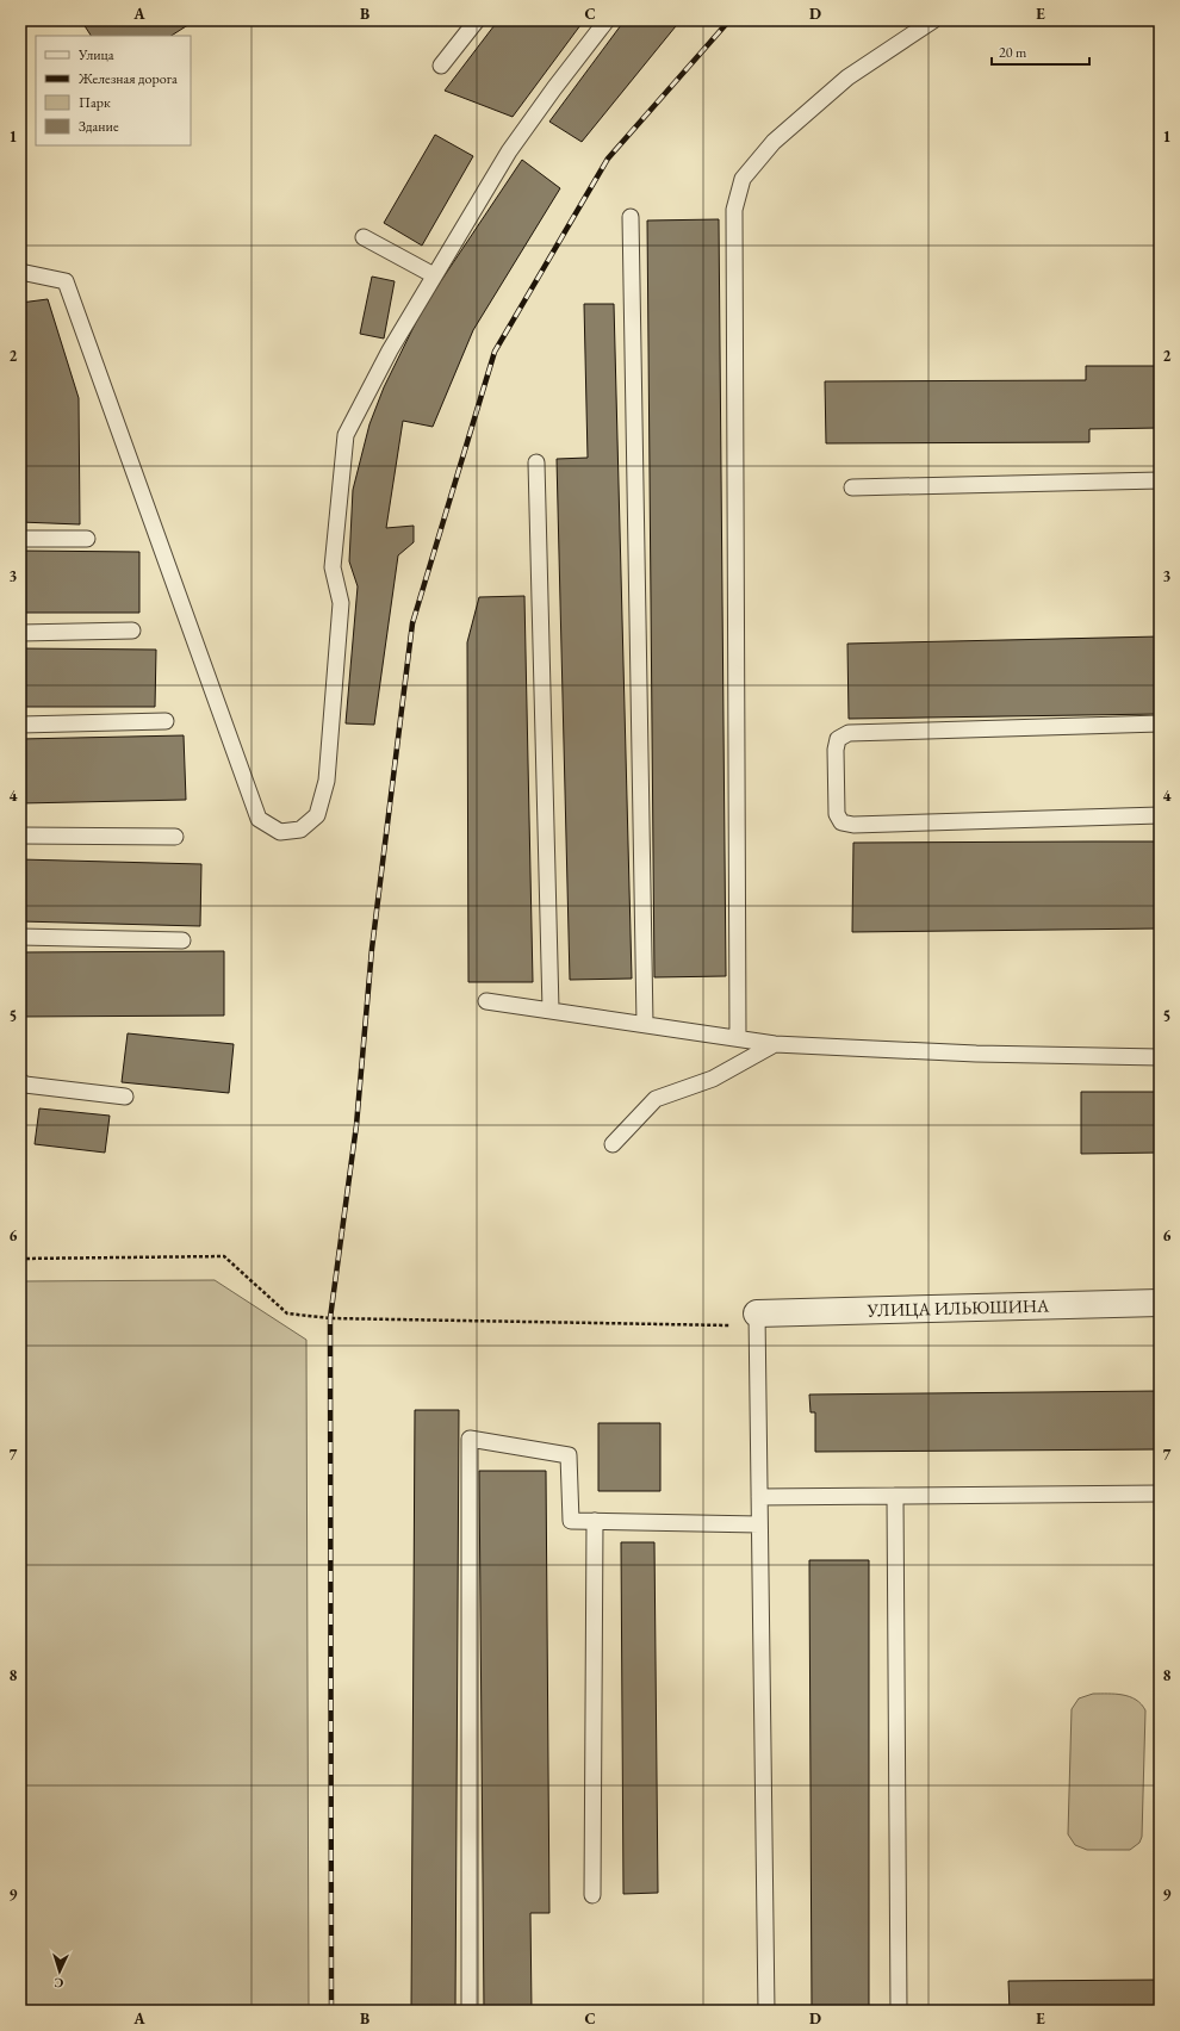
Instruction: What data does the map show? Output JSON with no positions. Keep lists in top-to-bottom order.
{
  "streets": {
    "street": ["УЛИЦА ИЛЬЮШИНА"]
  },
  "legend": [
    "Улица",
    "Железная дорога",
    "Парк",
    "Здание"
  ],
  "scale_bar": "20 m",
  "north": "bottom",
  "grid": {
    "columns": [
      "A",
      "B",
      "C",
      "D",
      "E"
    ],
    "rows": [
      "1",
      "2",
      "3",
      "4",
      "5",
      "6",
      "7",
      "8",
      "9"
    ]
  }
}
